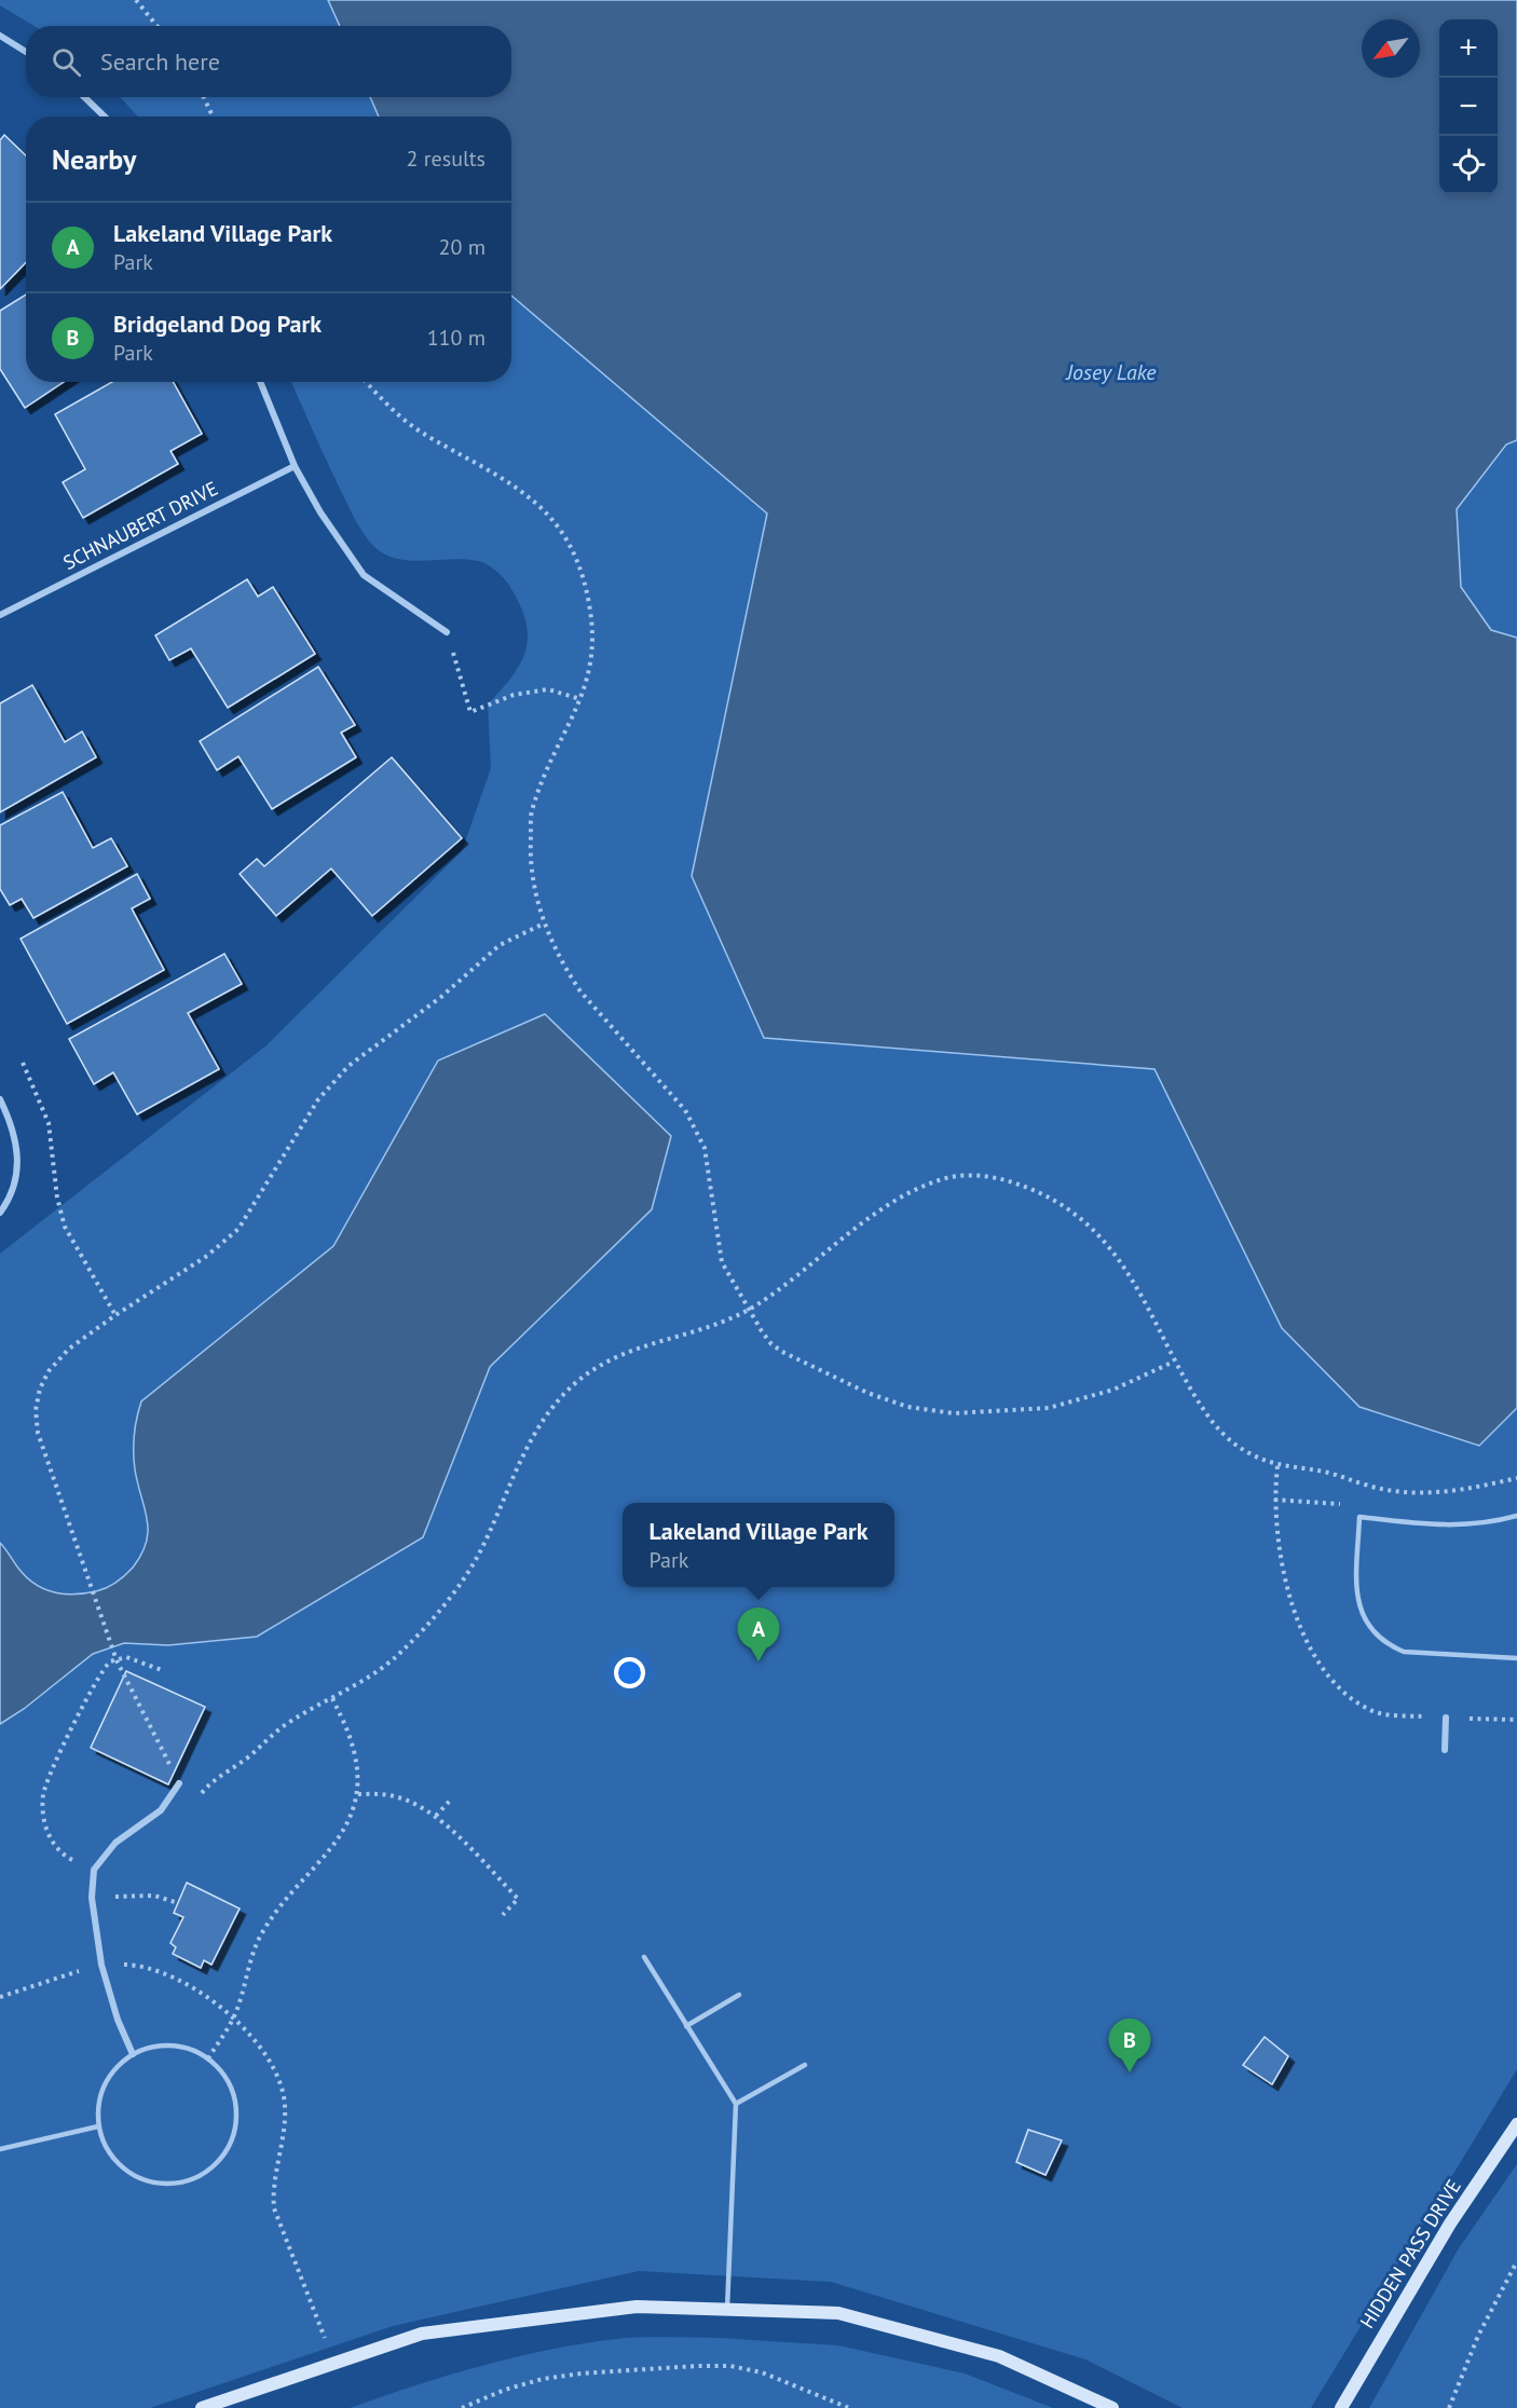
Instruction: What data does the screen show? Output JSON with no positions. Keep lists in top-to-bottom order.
{
  "streets": {
    "street": ["SCHNAUBERT DRIVE", "HIDDEN PASS DRIVE"]
  },
  "water": ["Josey Lake"],
  "north": "bottom left",
  "page": {
    "map_buttons": ["+", "−"],
    "search": "Search here",
    "heading": ["Nearby", "2 results"],
    "list": [
      {
        "mark": "A",
        "name": "Lakeland Village Park",
        "note": "Park",
        "value": "20 m"
      },
      {
        "mark": "B",
        "name": "Bridgeland Dog Park",
        "note": "Park",
        "value": "110 m"
      }
    ],
    "popup": ["Lakeland Village Park", "Park"],
    "pins": ["A", "B"]
  }
}
